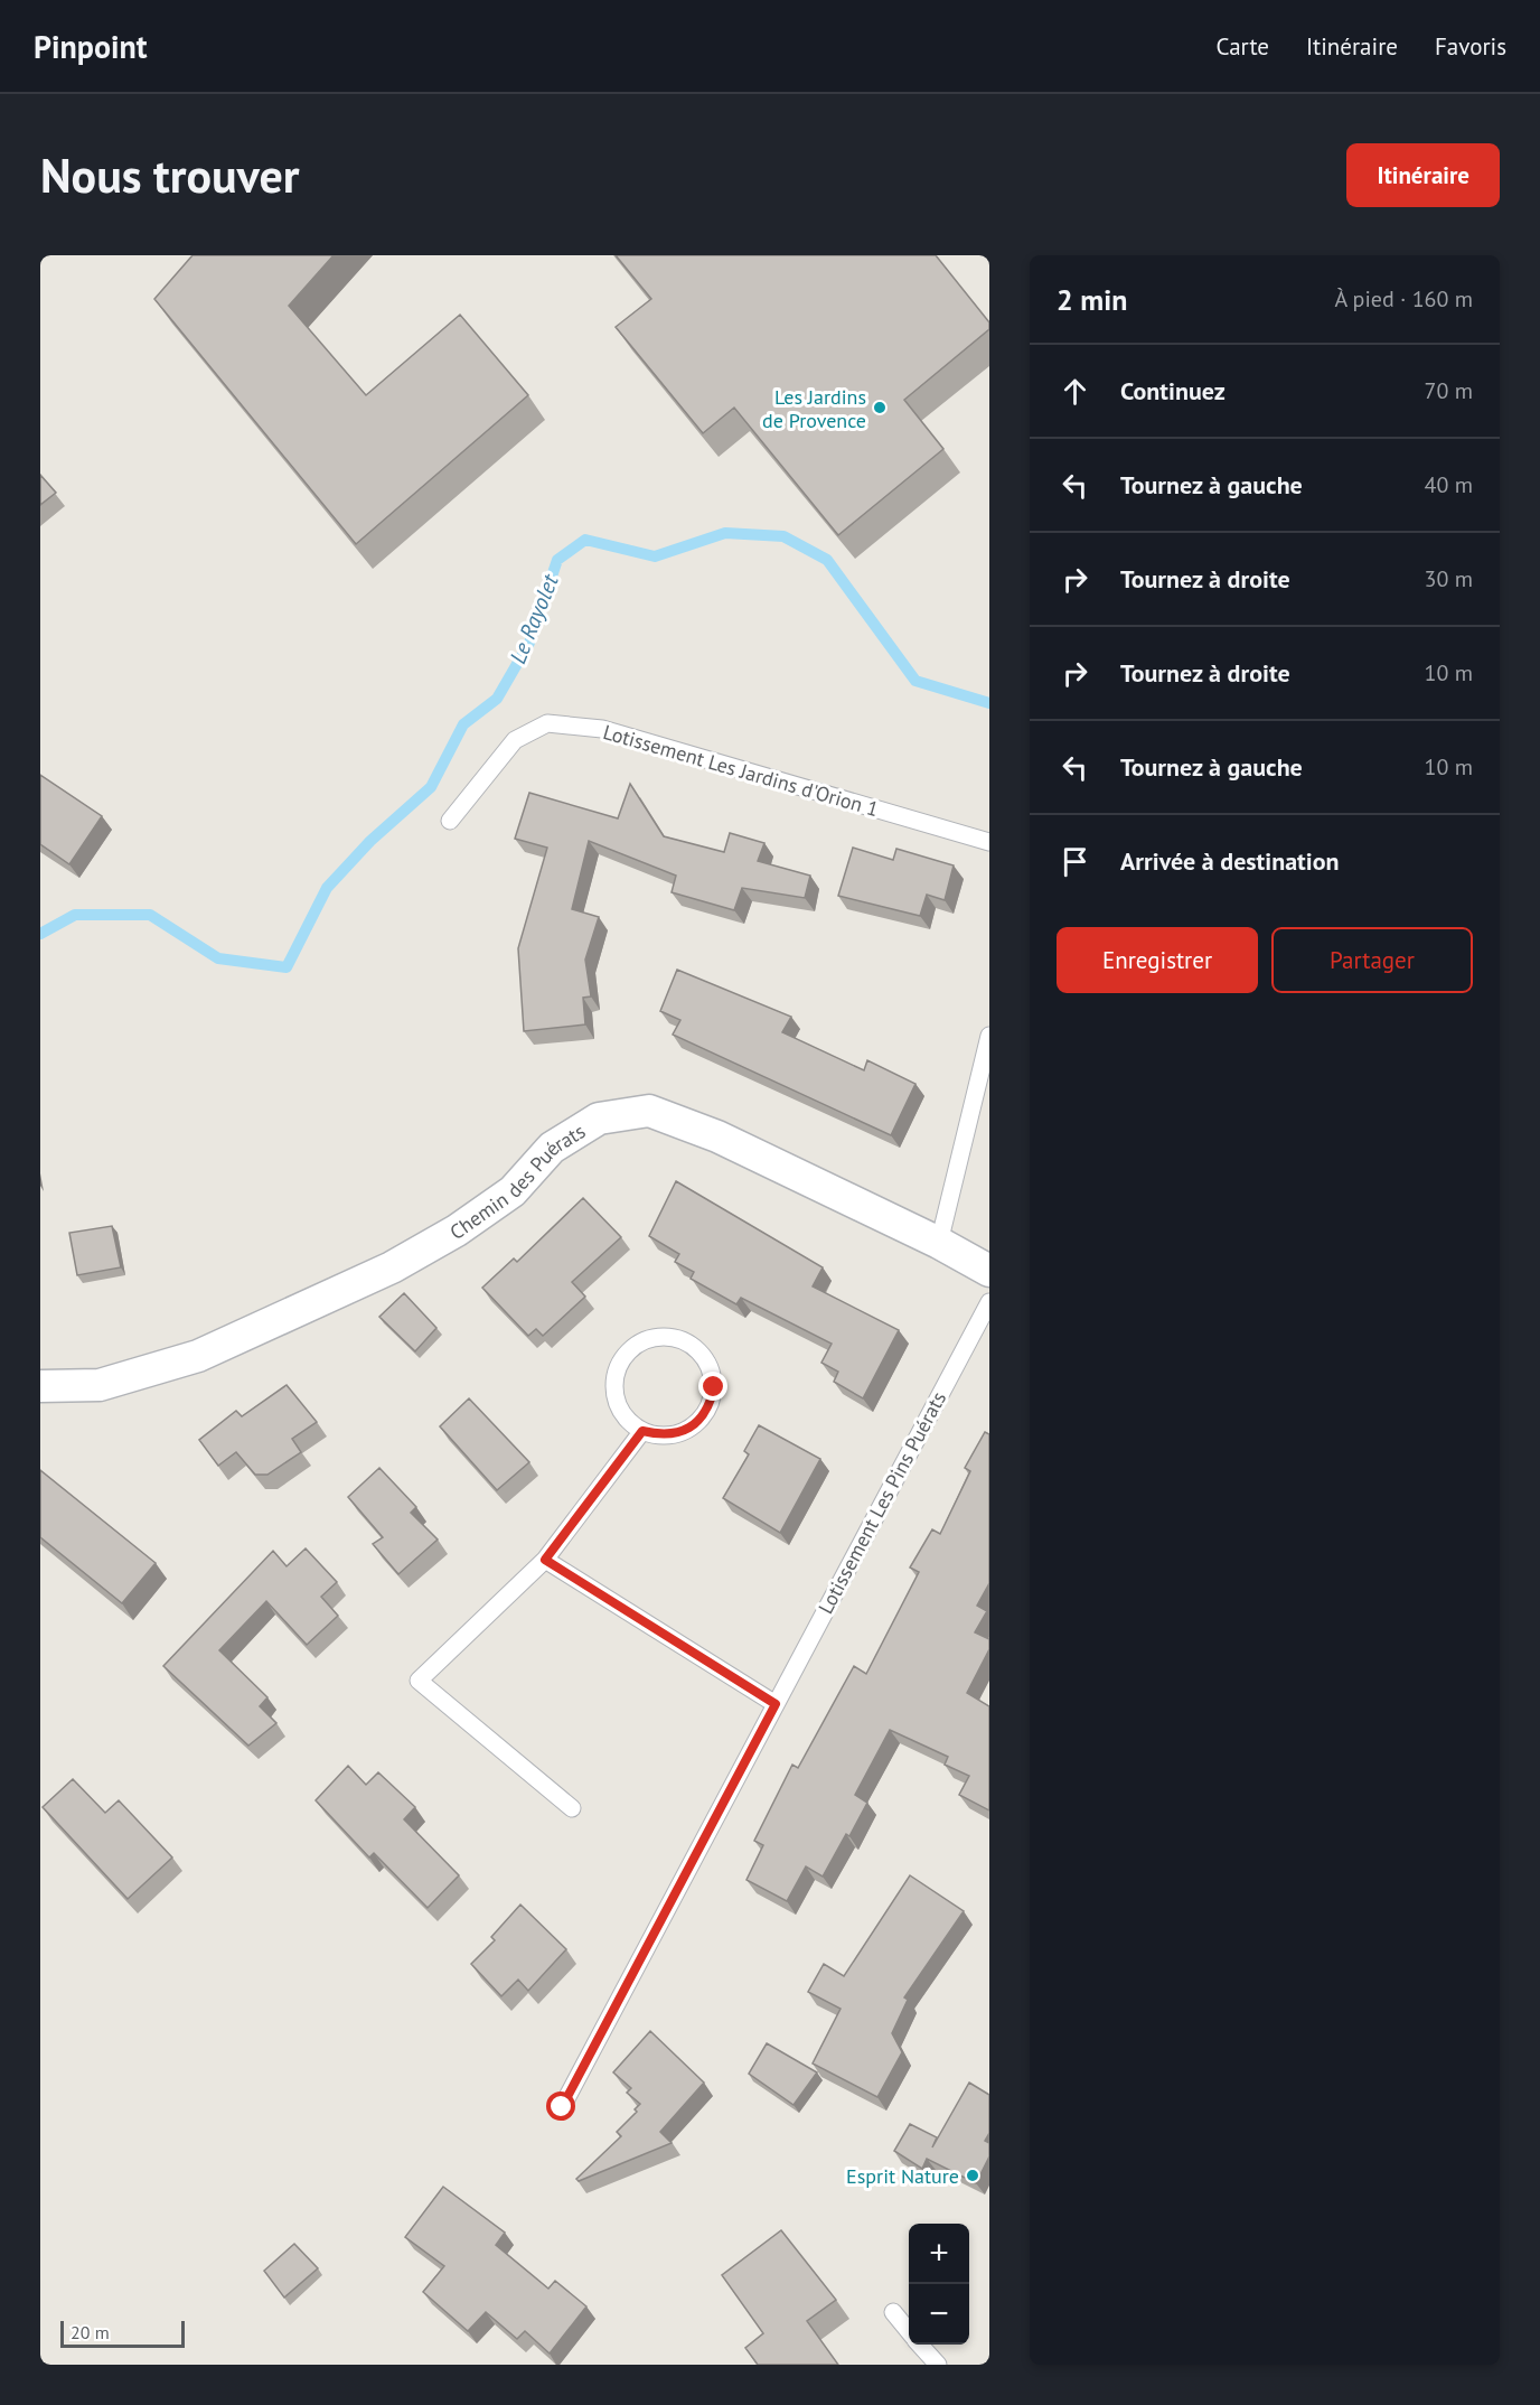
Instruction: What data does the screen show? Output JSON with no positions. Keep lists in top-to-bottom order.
{
  "streets": {
    "street": ["Chemin des Puérats"],
    "lane": ["Lotissement Les Jardins d'Orion 1", "Lotissement Les Pins Puérats"]
  },
  "water": ["Le Rayolet"],
  "places": ["Les Jardins de Provence", "Esprit Nature"],
  "scale_bar": "20 m",
  "page": {
    "header": "Pinpoint",
    "nav": ["Carte", "Itinéraire", "Favoris"],
    "buttons": [
      "Itinéraire",
      ["Enregistrer", "Partager"]
    ],
    "title": "Nous trouver",
    "heading": ["2 min", "À pied · 160 m"],
    "list": [
      ["Continuez", "70 m"],
      ["Tournez à gauche", "40 m"],
      ["Tournez à droite", "30 m"],
      ["Tournez à droite", "10 m"],
      ["Tournez à gauche", "10 m"],
      "Arrivée à destination"
    ],
    "map_buttons": ["+", "−"],
    "scale": "20 m"
  }
}
